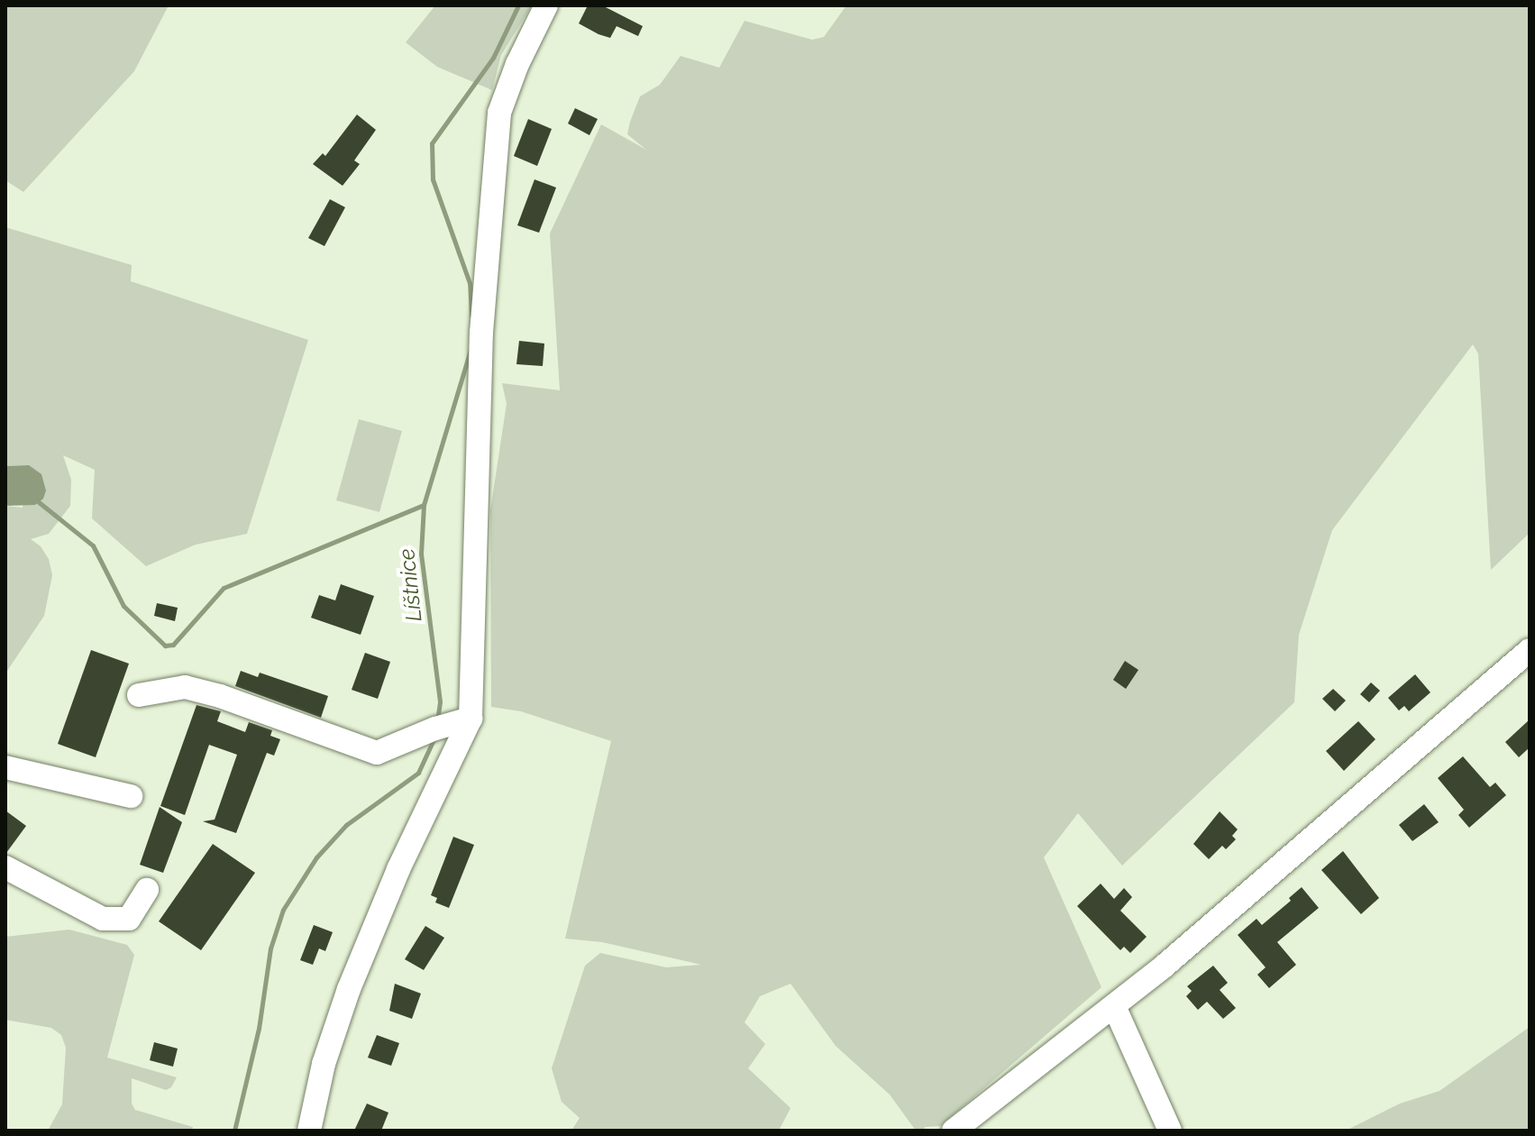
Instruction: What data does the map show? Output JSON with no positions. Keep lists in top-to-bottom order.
{
  "water": ["Líštnice"]
}
